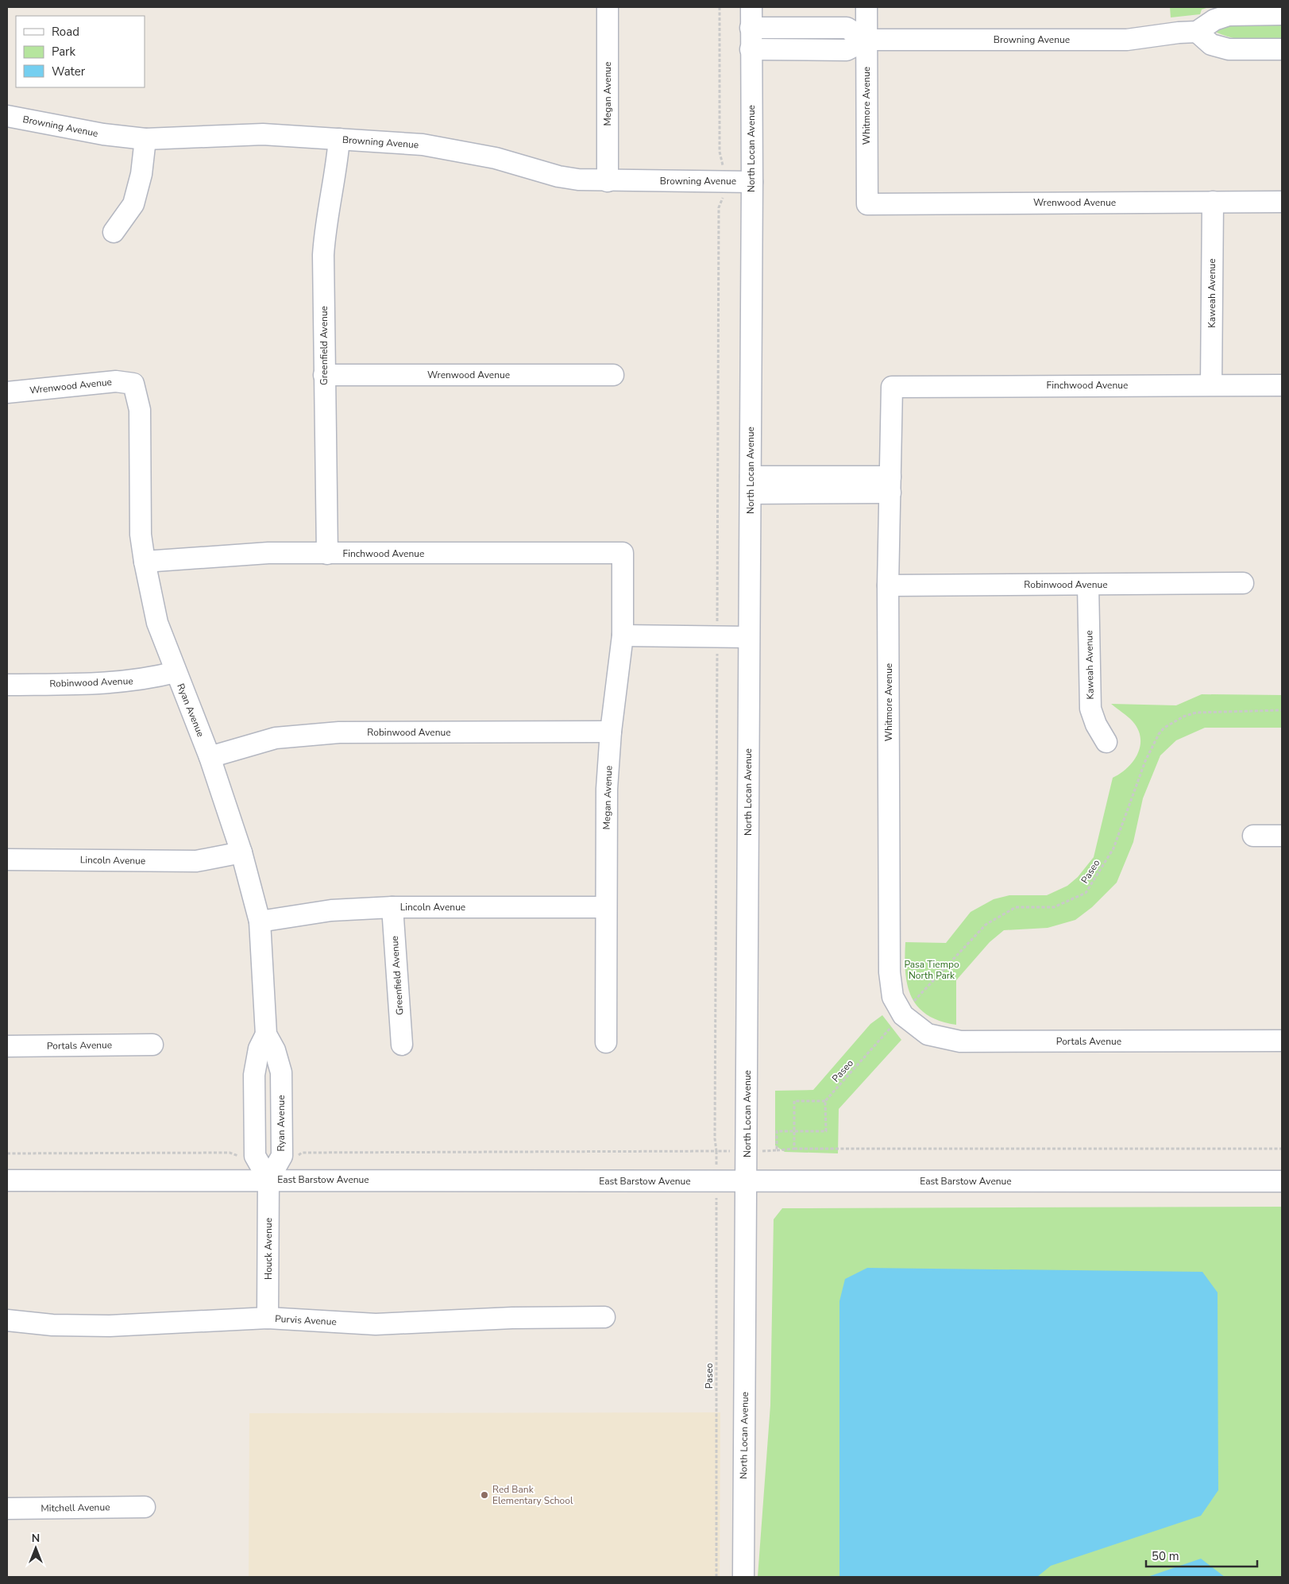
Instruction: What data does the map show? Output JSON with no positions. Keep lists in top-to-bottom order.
{
  "streets": {
    "street": [
      "Browning Avenue",
      "Megan Avenue",
      "Whitmore Avenue",
      "North Locan Avenue",
      "Wrenwood Avenue",
      "Kaweah Avenue",
      "Greenfield Avenue",
      "Finchwood Avenue",
      "Robinwood Avenue",
      "Ryan Avenue",
      "Lincoln Avenue",
      "Portals Avenue",
      "East Barstow Avenue",
      "Houck Avenue",
      "Purvis Avenue",
      "Mitchell Avenue"
    ],
    "path": ["Paseo"]
  },
  "crossings": [
    ["Browning Avenue", "Megan Avenue"],
    ["Browning Avenue", "Whitmore Avenue"],
    ["Browning Avenue", "North Locan Avenue"],
    ["Browning Avenue", "Greenfield Avenue"],
    ["Megan Avenue", "Finchwood Avenue"],
    ["Megan Avenue", "Robinwood Avenue"],
    ["Megan Avenue", "Lincoln Avenue"],
    ["Whitmore Avenue", "Wrenwood Avenue"],
    ["Whitmore Avenue", "Finchwood Avenue"],
    ["Whitmore Avenue", "Robinwood Avenue"],
    ["Whitmore Avenue", "Paseo"],
    ["Whitmore Avenue", "Portals Avenue"],
    ["North Locan Avenue", "East Barstow Avenue"],
    ["Wrenwood Avenue", "Kaweah Avenue"],
    ["Wrenwood Avenue", "Greenfield Avenue"],
    ["Wrenwood Avenue", "Ryan Avenue"],
    ["Kaweah Avenue", "Finchwood Avenue"],
    ["Kaweah Avenue", "Robinwood Avenue"],
    ["Greenfield Avenue", "Finchwood Avenue"],
    ["Greenfield Avenue", "Lincoln Avenue"],
    ["Finchwood Avenue", "Ryan Avenue"],
    ["Robinwood Avenue", "Ryan Avenue"],
    ["Ryan Avenue", "Lincoln Avenue"],
    ["Ryan Avenue", "East Barstow Avenue"],
    ["Ryan Avenue", "Houck Avenue"],
    ["Paseo", "Portals Avenue"],
    ["Paseo", "East Barstow Avenue"],
    ["East Barstow Avenue", "Houck Avenue"],
    ["Houck Avenue", "Purvis Avenue"]
  ],
  "parks": ["Pasa Tiempo North Park"],
  "places": ["Red Bank Elementary School"],
  "legend": ["Road", "Park", "Water"],
  "scale_bar": "50 m",
  "north": "top"
}
